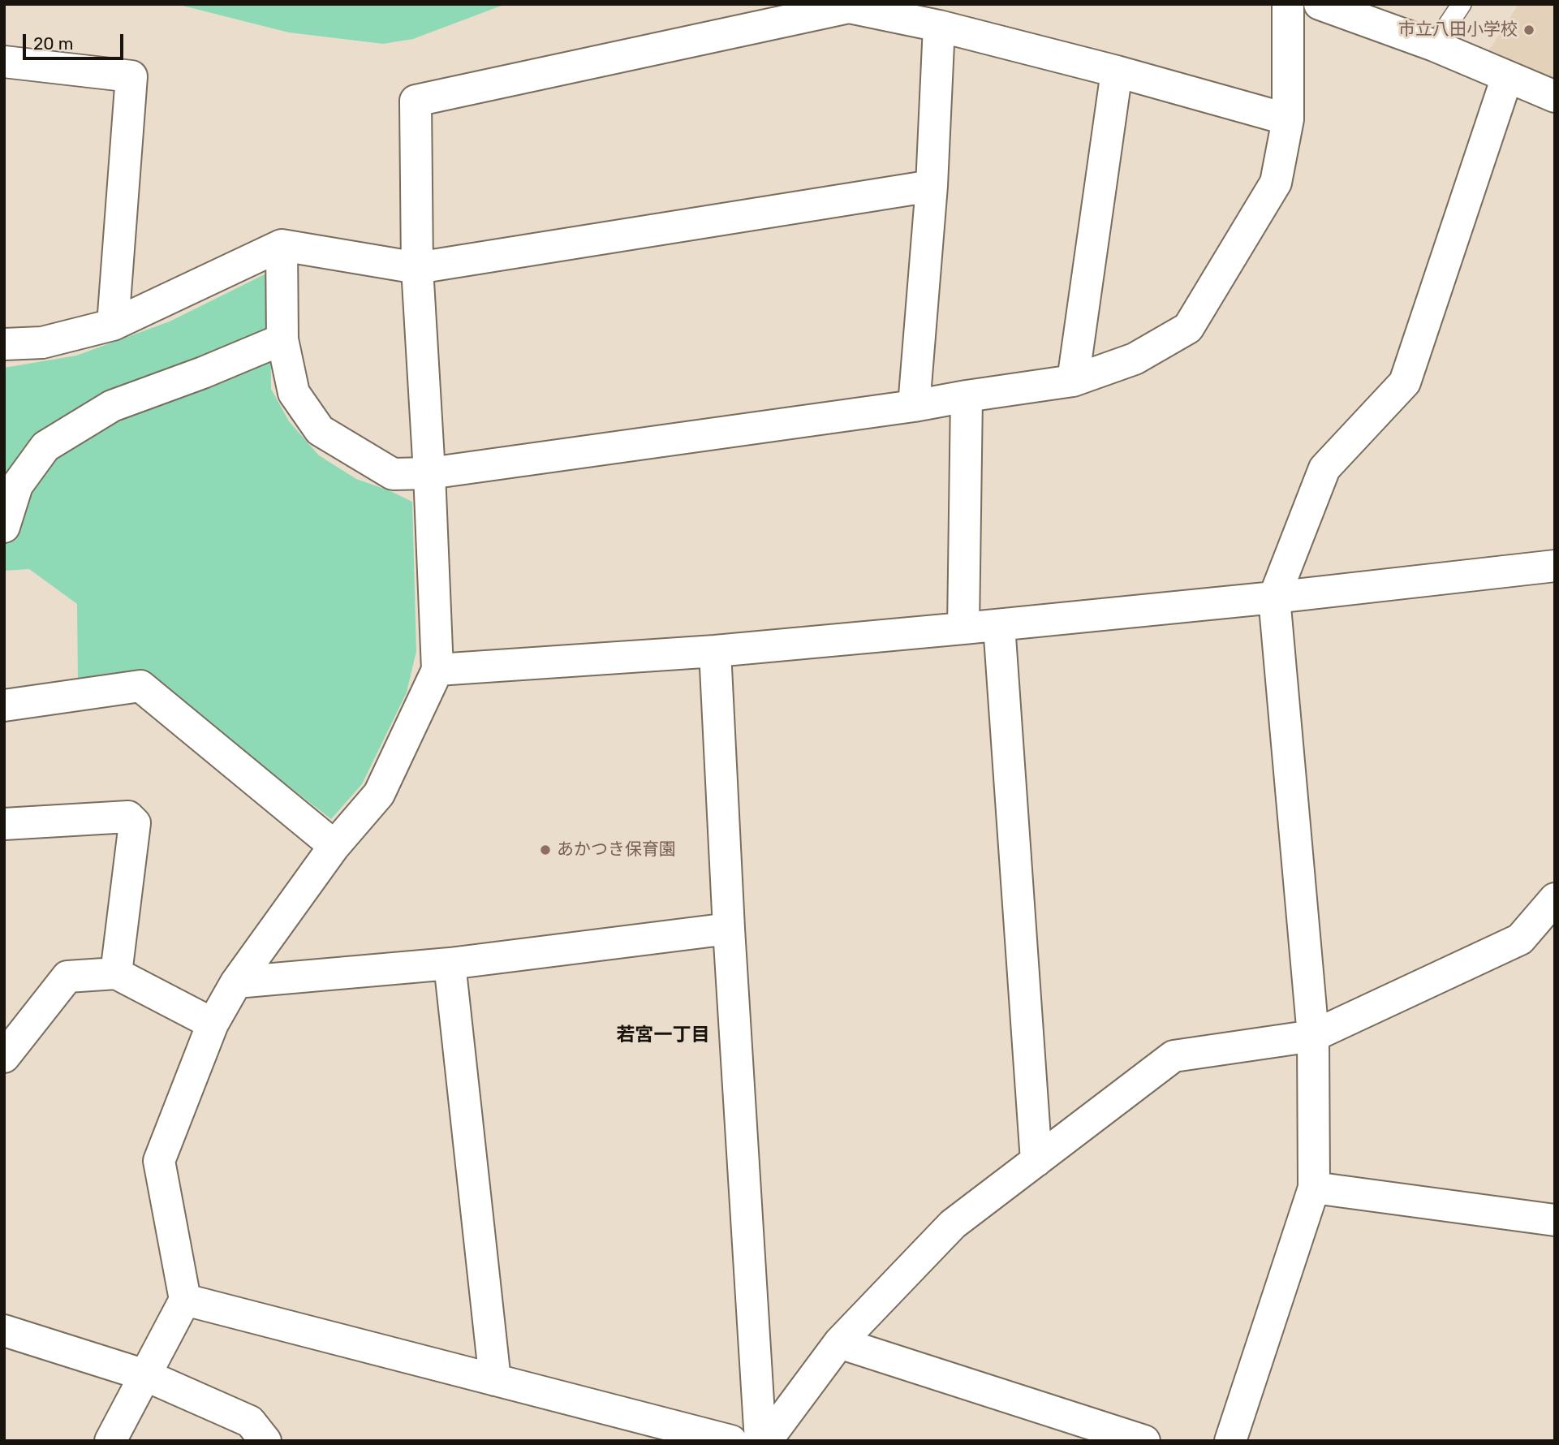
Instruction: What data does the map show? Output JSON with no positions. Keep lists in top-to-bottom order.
{
  "districts": ["若宮一丁目"],
  "places": ["市立八田小学校", "あかつき保育園"],
  "scale_bar": "20 m"
}
